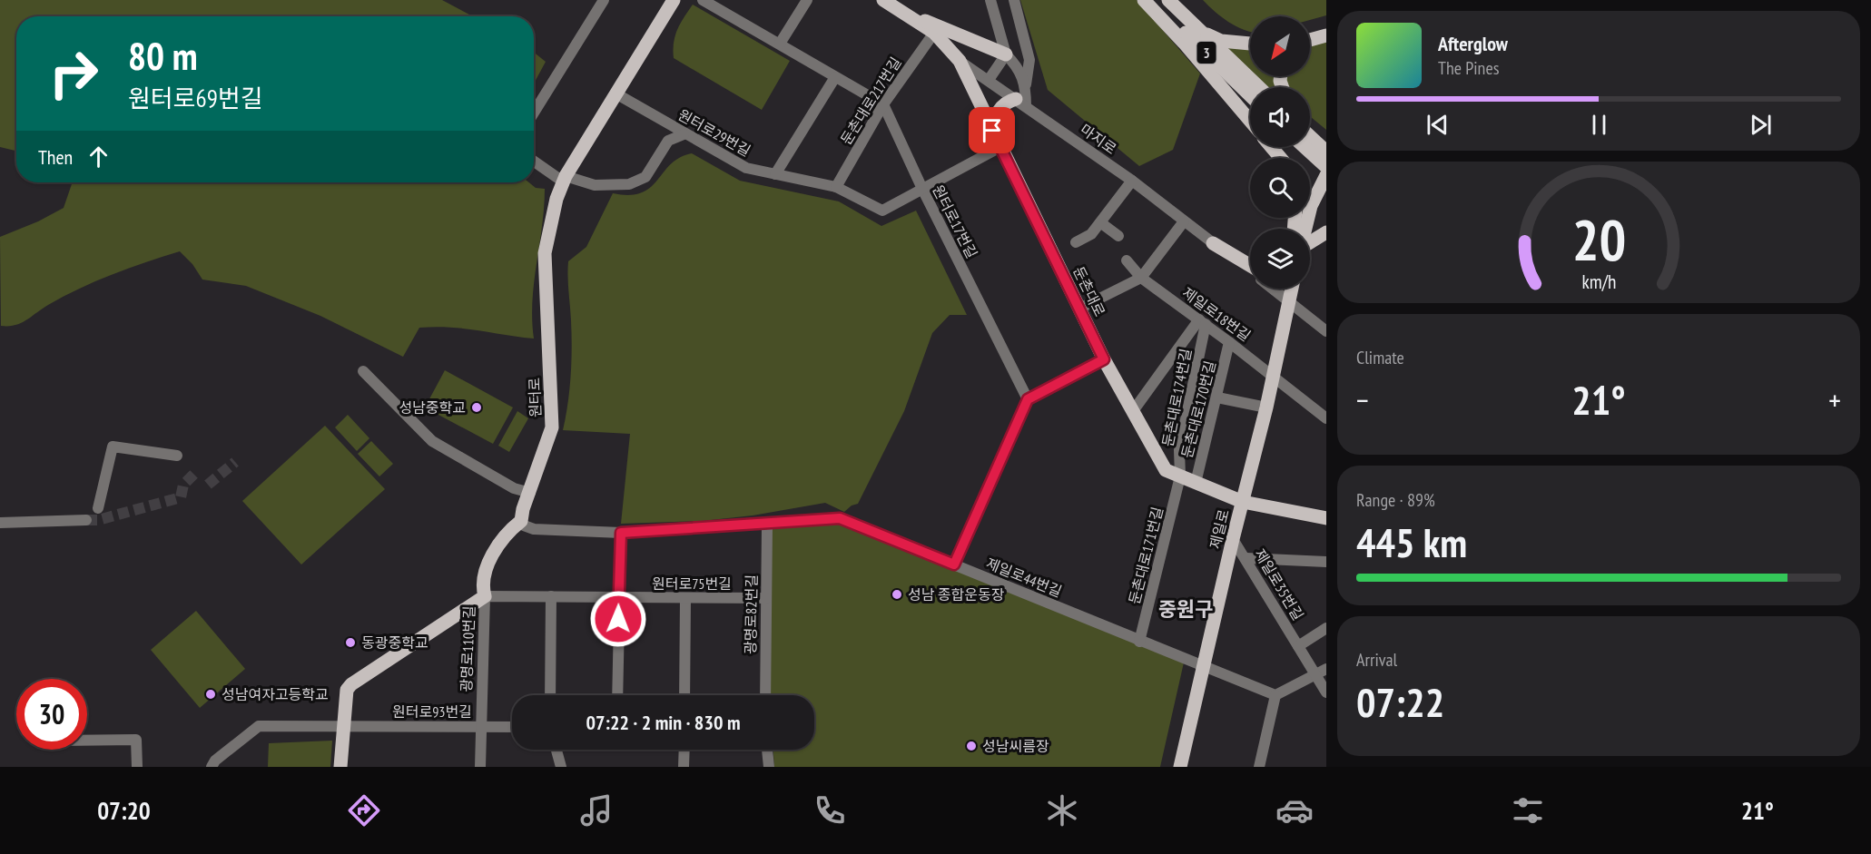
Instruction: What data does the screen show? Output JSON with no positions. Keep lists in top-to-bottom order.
{
  "streets": {
    "main road": [
      "3",
      "둔촌대로",
      "원터로",
      "제일로"
    ],
    "street": [
      "둔촌대로217번길",
      "원터로29번길",
      "마지로",
      "원터로17번길",
      "제일로18번길",
      "둔촌대로174번길",
      "둔촌대로170번길",
      "둔촌대로171번길",
      "제일로44번길",
      "원터로75번길",
      "제일로35번길",
      "광명로82번길",
      "광명로110번길",
      "원터로93번길"
    ]
  },
  "crossings": [
    ["둔촌대로217번길", "원터로29번길"],
    ["둔촌대로217번길", "원터로17번길"],
    ["둔촌대로217번길", "둔촌대로"],
    ["원터로29번길", "원터로17번길"],
    ["원터로29번길", "원터로"],
    ["마지로", "둔촌대로"],
    ["마지로", "제일로"],
    ["둔촌대로", "둔촌대로174번길"],
    ["둔촌대로", "둔촌대로170번길"],
    ["둔촌대로", "제일로"],
    ["둔촌대로", "둔촌대로171번길"],
    ["제일로18번길", "둔촌대로174번길"],
    ["제일로18번길", "둔촌대로170번길"],
    ["제일로18번길", "제일로"],
    ["원터로", "제일로44번길"],
    ["원터로", "원터로75번길"],
    ["원터로", "광명로110번길"],
    ["둔촌대로174번길", "둔촌대로171번길"],
    ["제일로", "제일로44번길"],
    ["제일로", "제일로35번길"],
    ["둔촌대로171번길", "제일로44번길"],
    ["제일로44번길", "광명로82번길"],
    ["원터로75번길", "광명로82번길"],
    ["원터로75번길", "광명로110번길"],
    ["광명로110번길", "원터로93번길"]
  ],
  "districts": ["중원구"],
  "places": [
    "성남중학교",
    "성남 종합운동장",
    "동광중학교",
    "성남여자고등학교",
    "성남씨름장"
  ],
  "north": "bottom left",
  "page": {
    "turn": ["80 m", "원터로69번길"],
    "song": ["Afterglow", "The Pines"],
    "then": "Then",
    "tile": [
      "Climate",
      ["Range · 89%", "445 km"],
      ["Arrival", "07:22"]
    ],
    "heat": ["−", "21°", "+"],
    "limit": "30",
    "trip": "07:22 · 2 min · 830 m",
    "tabs": ["07:20", "21°"],
    "gauge": ["20", "km/h"]
  }
}
